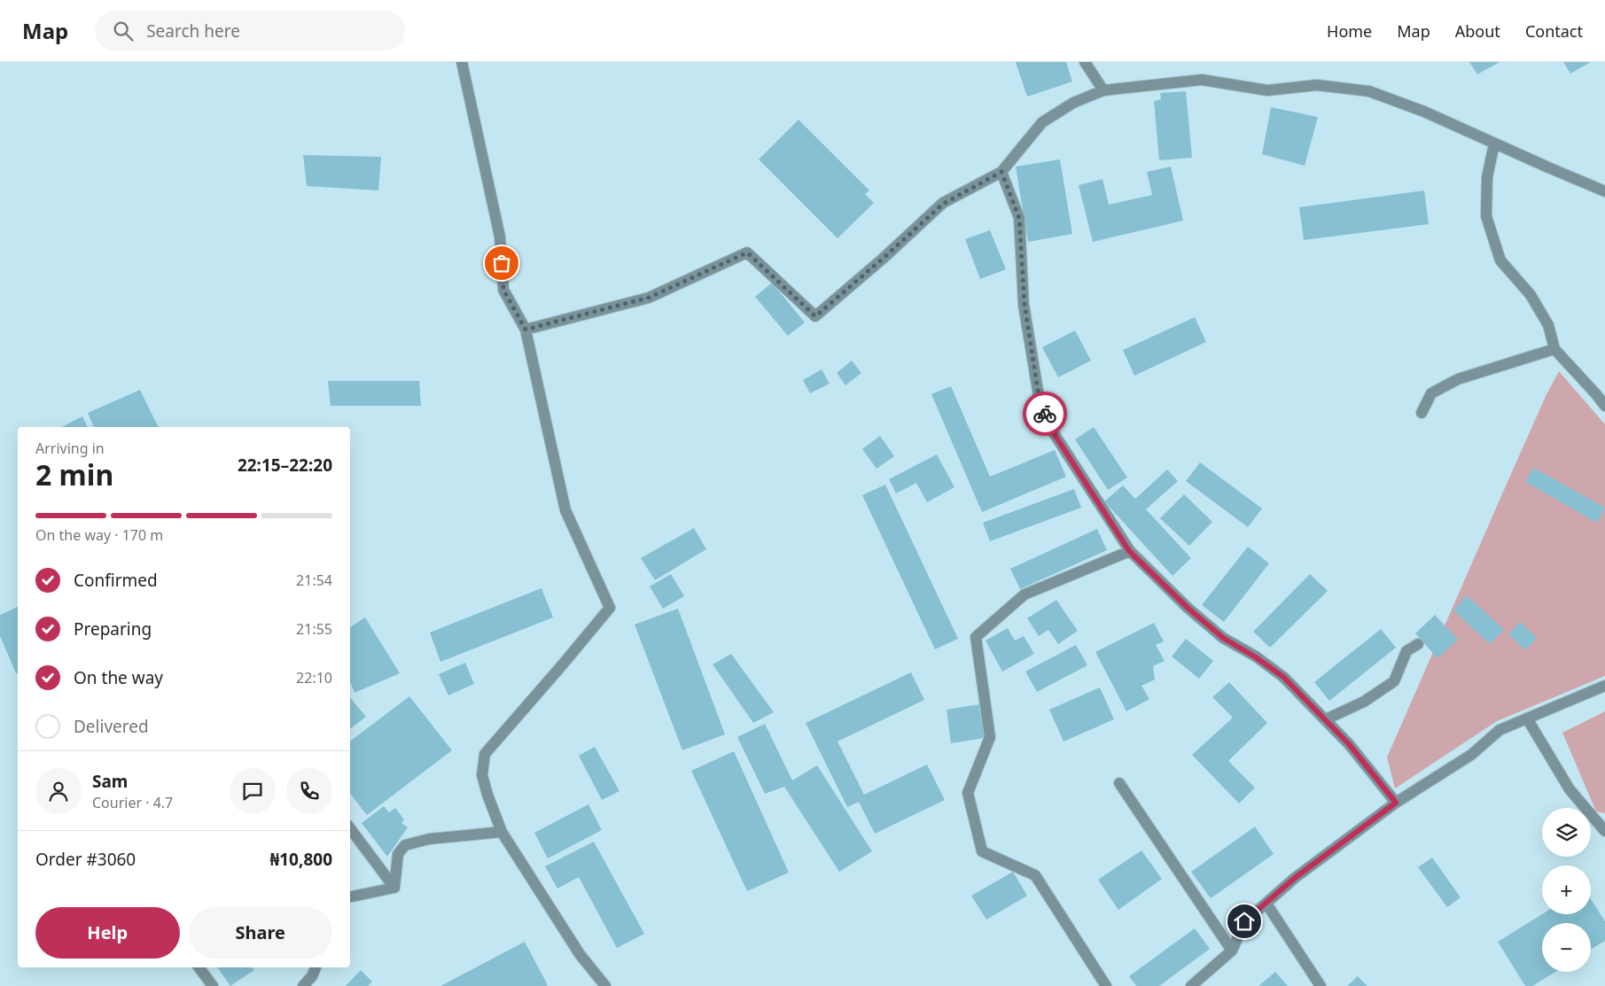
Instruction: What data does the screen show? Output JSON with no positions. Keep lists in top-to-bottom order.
{
  "page": {
    "header": "Map",
    "search": "Search here",
    "nav": [
      "Home",
      "Map",
      "About",
      "Contact"
    ],
    "heading": ["2 min", "Arriving in", "22:15–22:20"],
    "panel": [
      "Sam",
      "Courier · 4.7",
      "Order #3060",
      "₦10,800"
    ],
    "bar": "On the way · 170 m",
    "list": [
      ["Confirmed", "21:54"],
      ["Preparing", "21:55"],
      ["On the way", "22:10"],
      "Delivered"
    ],
    "map_buttons": ["+", "−"],
    "buttons": ["Help", "Share"]
  }
}
